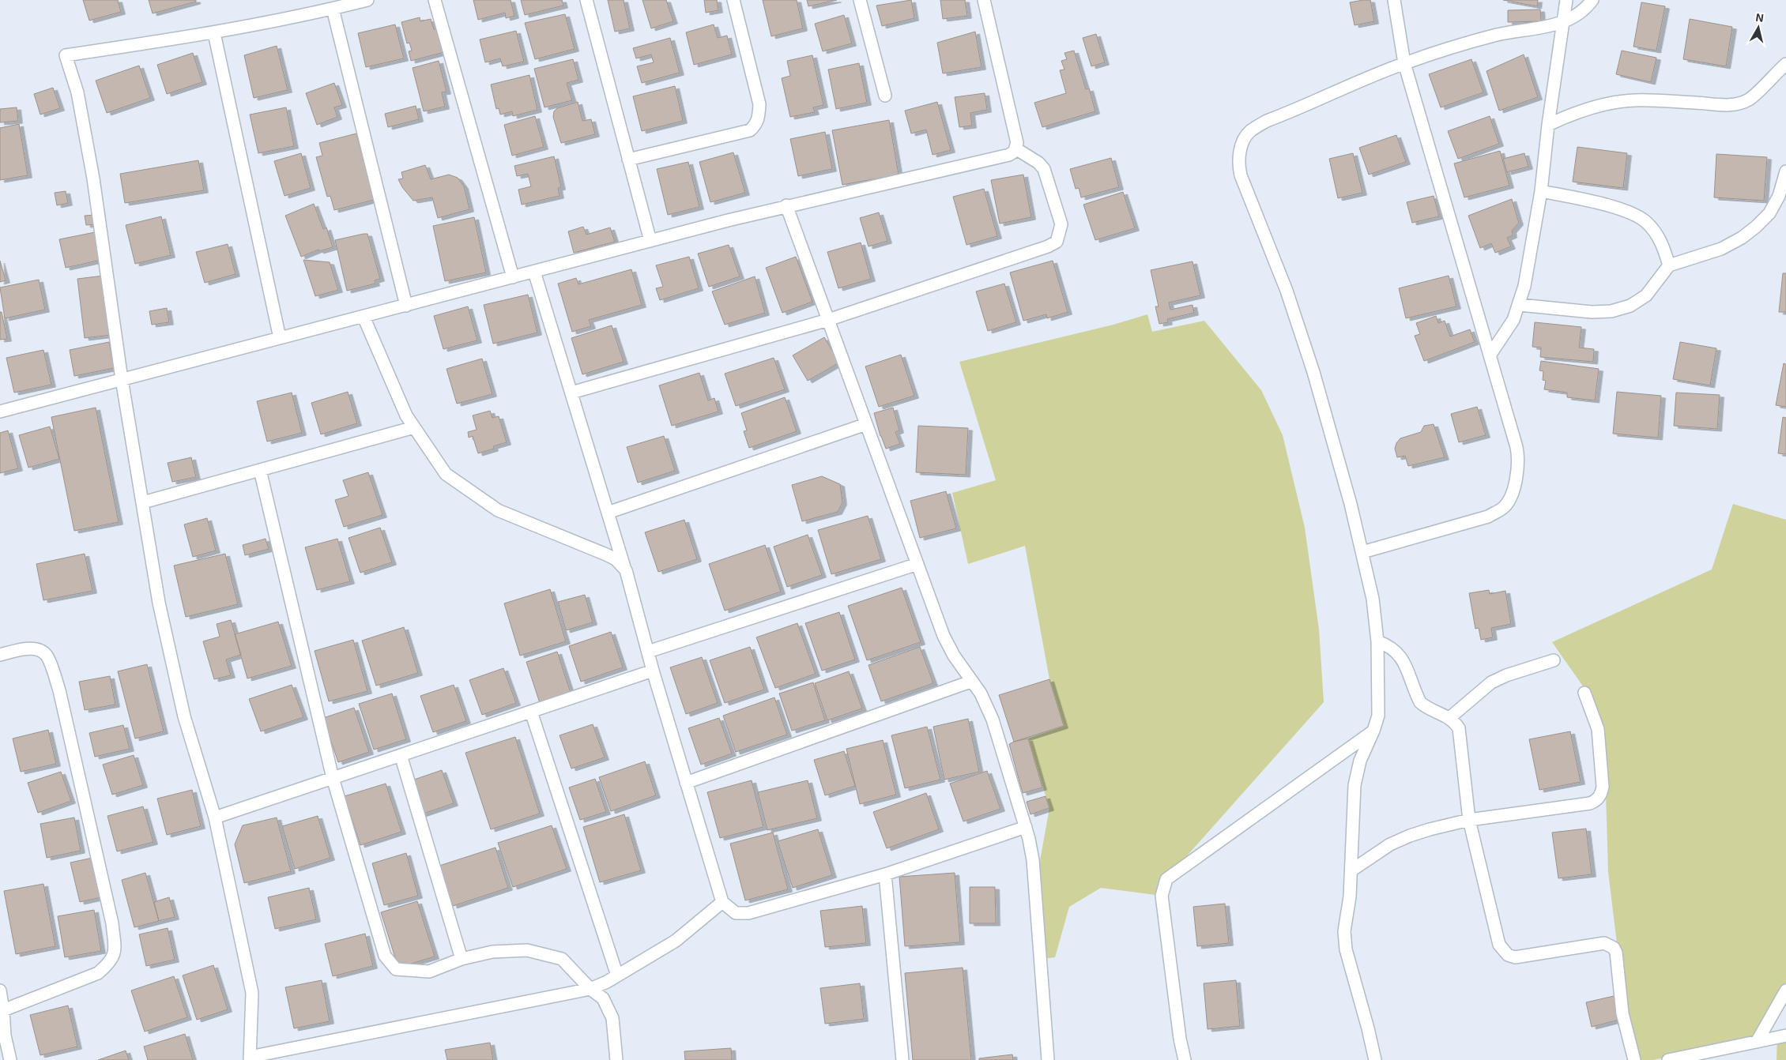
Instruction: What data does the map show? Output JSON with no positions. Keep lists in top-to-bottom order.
{
  "north": "top"
}
